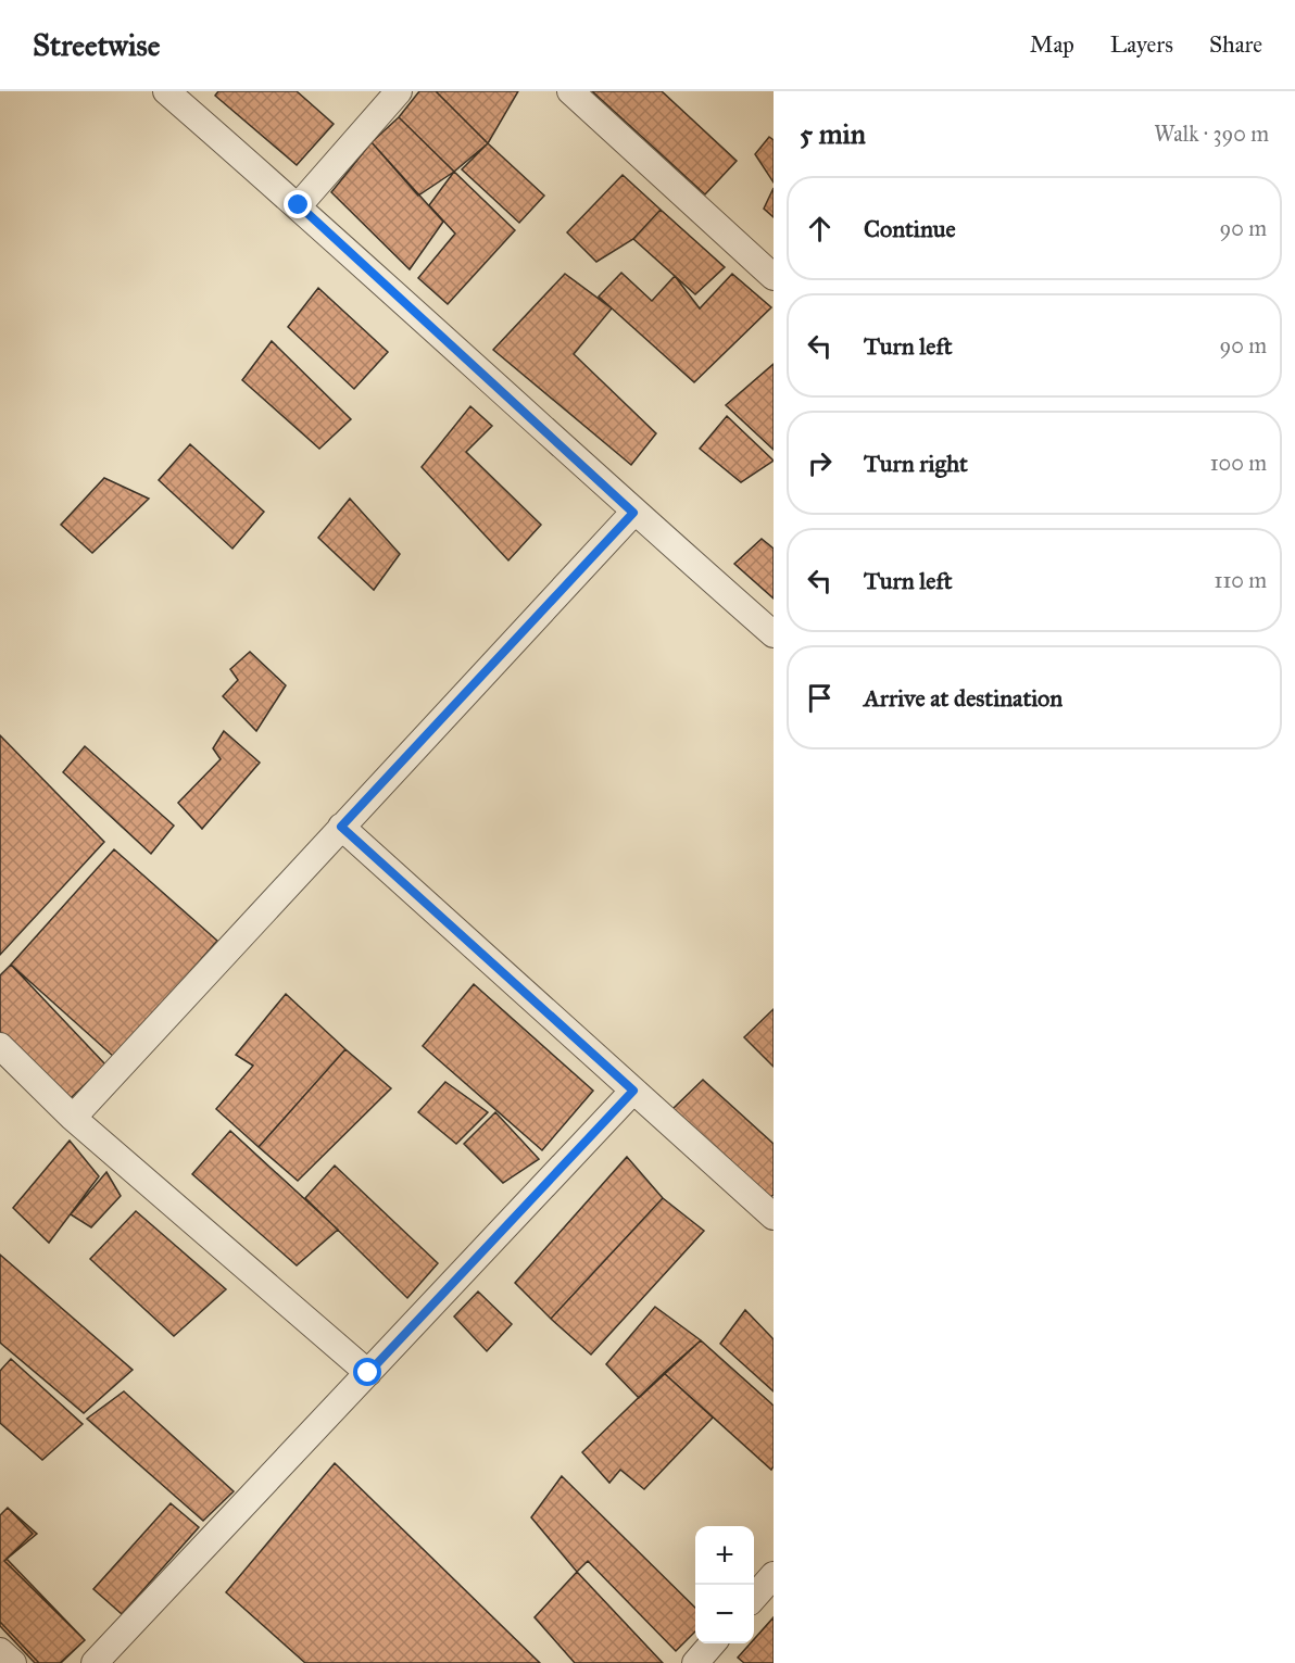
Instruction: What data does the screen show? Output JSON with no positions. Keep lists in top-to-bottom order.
{
  "page": {
    "header": "Streetwise",
    "nav": ["Map", "Layers", "Share"],
    "heading": ["5 min", "Walk · 390 m"],
    "list": [
      ["Continue", "90 m"],
      ["Turn left", "90 m"],
      ["Turn right", "100 m"],
      ["Turn left", "110 m"],
      "Arrive at destination"
    ],
    "map_buttons": ["+", "−"]
  }
}
